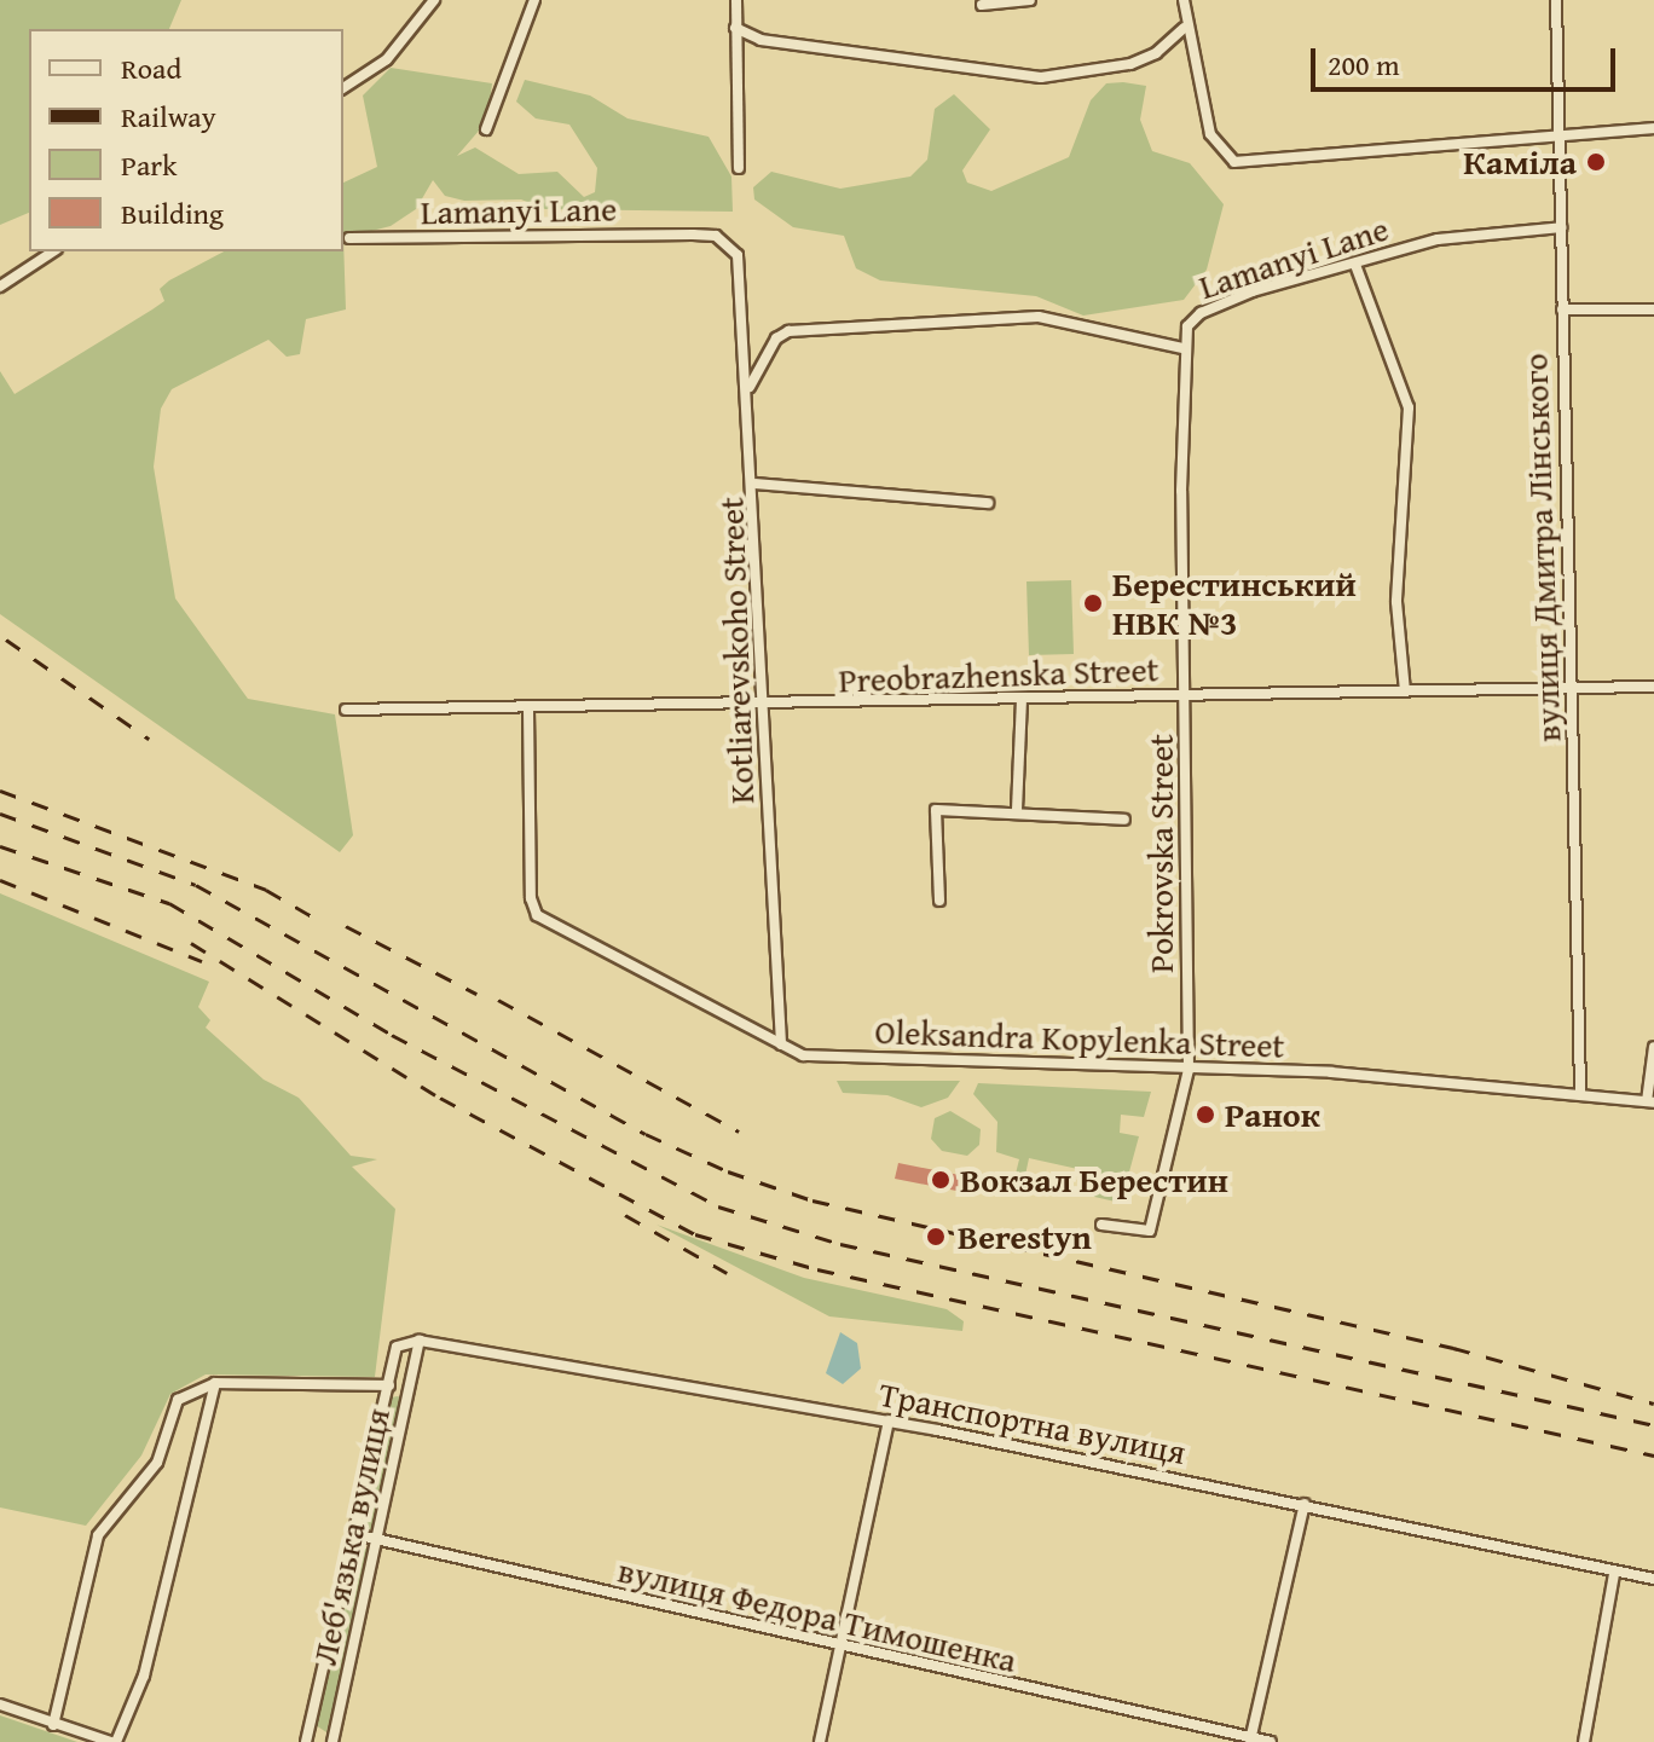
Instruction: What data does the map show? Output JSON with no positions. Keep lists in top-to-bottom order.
{
  "streets": {
    "street": [
      "Lamanyi Lane",
      "вулиця Дмитра Лінського",
      "Kotliarevskoho Street",
      "Preobrazhenska Street",
      "Pokrovska Street",
      "Oleksandra Kopylenka Street",
      "Транспортна вулиця",
      "Леб'язька вулиця",
      "вулиця Федора Тимошенка"
    ]
  },
  "crossings": [
    ["Lamanyi Lane", "вулиця Дмитра Лінського"],
    ["Lamanyi Lane", "Kotliarevskoho Street"],
    ["Lamanyi Lane", "Pokrovska Street"],
    ["вулиця Дмитра Лінського", "Preobrazhenska Street"],
    ["вулиця Дмитра Лінського", "Oleksandra Kopylenka Street"],
    ["Kotliarevskoho Street", "Preobrazhenska Street"],
    ["Kotliarevskoho Street", "Oleksandra Kopylenka Street"],
    ["Preobrazhenska Street", "Pokrovska Street"],
    ["Preobrazhenska Street", "Oleksandra Kopylenka Street"],
    ["Pokrovska Street", "Oleksandra Kopylenka Street"],
    ["Транспортна вулиця", "Леб'язька вулиця"],
    ["Леб'язька вулиця", "вулиця Федора Тимошенка"]
  ],
  "places": [
    "Каміла",
    "Берестинський НВК №3",
    "Ранок",
    "Вокзал Берестин",
    "Berestyn"
  ],
  "legend": [
    "Road",
    "Railway",
    "Park",
    "Building"
  ],
  "scale_bar": "200 m"
}
